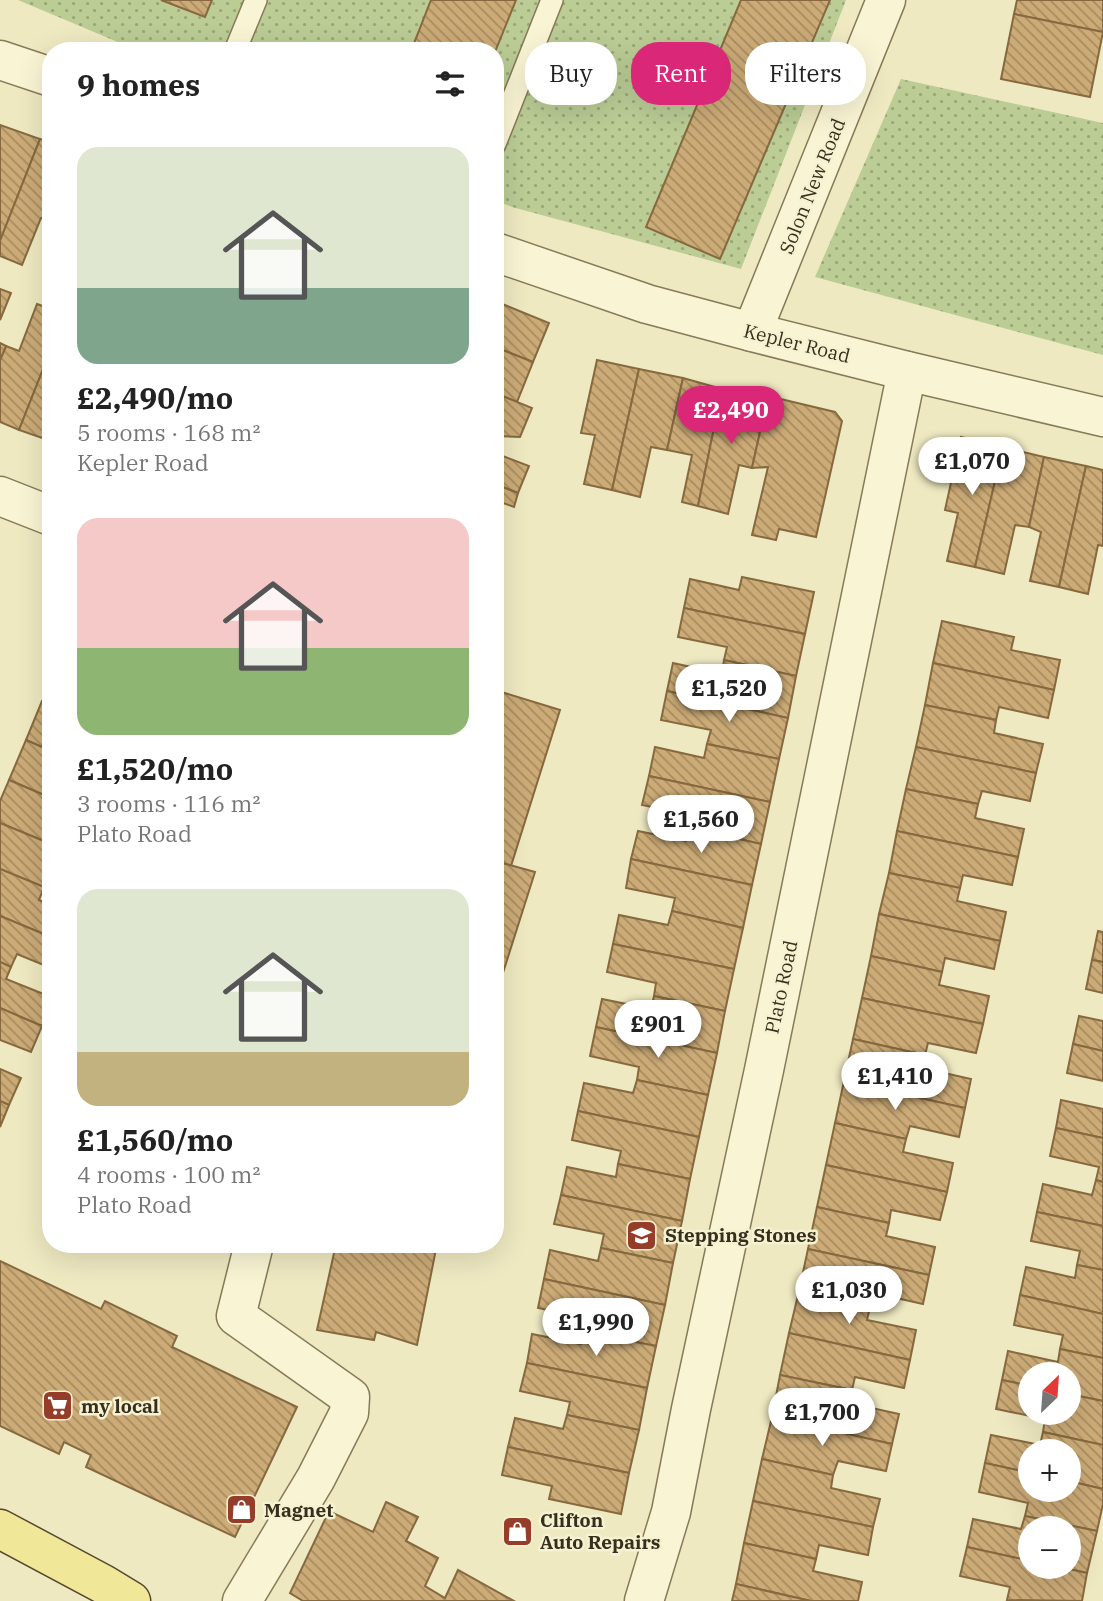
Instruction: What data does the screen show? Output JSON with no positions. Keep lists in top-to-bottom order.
{
  "streets": {
    "street": ["Solon New Road", "Kepler Road", "Plato Road"]
  },
  "crossings": [
    ["Solon New Road", "Kepler Road"],
    ["Kepler Road", "Plato Road"]
  ],
  "places": {
    "school or university": ["Stepping Stones"],
    "supermarket": ["my local"],
    "shop": ["Magnet", "Clifton Auto Repairs"]
  },
  "north": "top right",
  "page": {
    "chip": ["Buy", "Rent", "Filters"],
    "heading": "9 homes",
    "list": [
      {
        "name": "£2,490/mo",
        "note": "5 rooms · 168 m² · Kepler Road"
      },
      {
        "name": "£1,520/mo",
        "note": "3 rooms · 116 m² · Plato Road"
      },
      {
        "name": "£1,560/mo",
        "note": "4 rooms · 100 m² · Plato Road"
      }
    ],
    "price": [
      "£2,490",
      "£1,070",
      "£1,520",
      "£1,560",
      "£901",
      "£1,410",
      "£1,030",
      "£1,990",
      "£1,700"
    ],
    "map_buttons": ["+", "−"]
  }
}
